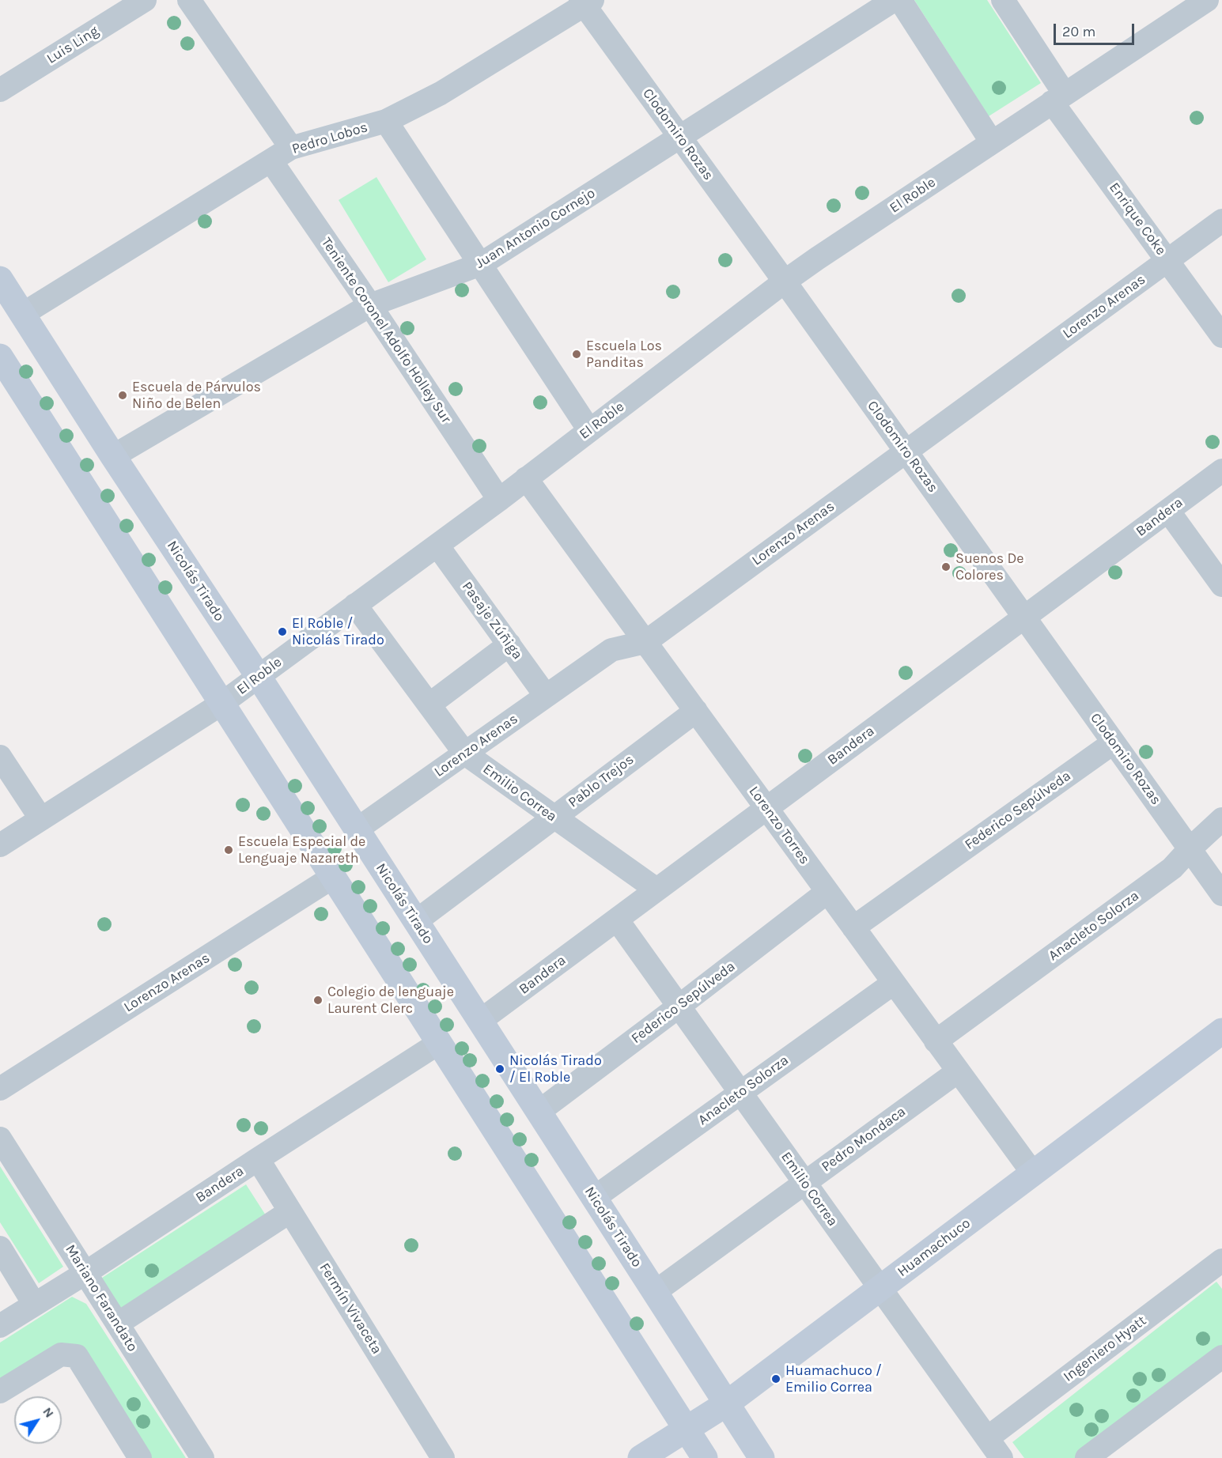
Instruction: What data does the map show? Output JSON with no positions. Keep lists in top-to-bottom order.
{
  "streets": {
    "main road": ["Nicolás Tirado", "Huamachuco"],
    "street": [
      "Luis Ling",
      "Clodomiro Rozas",
      "Pedro Lobos",
      "El Roble",
      "Enrique Coke",
      "Juan Antonio Cornejo",
      "Lorenzo Arenas",
      "Teniente Coronel Adolfo Holley Sur",
      "Bandera",
      "Pasaje Zúñiga",
      "Pablo Trejos",
      "Emilio Correa",
      "Federico Sepúlveda",
      "Lorenzo Torres",
      "Anacleto Solorza",
      "Pedro Mondaca",
      "Mariano Farandato",
      "Fermín Vivaceta",
      "Ingeniero Hyatt"
    ]
  },
  "crossings": [
    ["Clodomiro Rozas", "Pedro Lobos"],
    ["Clodomiro Rozas", "El Roble"],
    ["Clodomiro Rozas", "Juan Antonio Cornejo"],
    ["Clodomiro Rozas", "Lorenzo Arenas"],
    ["Clodomiro Rozas", "Bandera"],
    ["Clodomiro Rozas", "Federico Sepúlveda"],
    ["Clodomiro Rozas", "Anacleto Solorza"],
    ["Pedro Lobos", "Teniente Coronel Adolfo Holley Sur"],
    ["Pedro Lobos", "Nicolás Tirado"],
    ["El Roble", "Enrique Coke"],
    ["El Roble", "Teniente Coronel Adolfo Holley Sur"],
    ["El Roble", "Nicolás Tirado"],
    ["El Roble", "Pasaje Zúñiga"],
    ["El Roble", "Emilio Correa"],
    ["El Roble", "Lorenzo Torres"],
    ["Enrique Coke", "Lorenzo Arenas"],
    ["Juan Antonio Cornejo", "Teniente Coronel Adolfo Holley Sur"],
    ["Juan Antonio Cornejo", "Nicolás Tirado"],
    ["Lorenzo Arenas", "Nicolás Tirado"],
    ["Lorenzo Arenas", "Pasaje Zúñiga"],
    ["Lorenzo Arenas", "Emilio Correa"],
    ["Lorenzo Arenas", "Lorenzo Torres"],
    ["Bandera", "Nicolás Tirado"],
    ["Bandera", "Emilio Correa"],
    ["Bandera", "Lorenzo Torres"],
    ["Bandera", "Mariano Farandato"],
    ["Bandera", "Fermín Vivaceta"],
    ["Nicolás Tirado", "Pablo Trejos"],
    ["Nicolás Tirado", "Federico Sepúlveda"],
    ["Nicolás Tirado", "Anacleto Solorza"],
    ["Nicolás Tirado", "Pedro Mondaca"],
    ["Nicolás Tirado", "Huamachuco"],
    ["Pablo Trejos", "Emilio Correa"],
    ["Pablo Trejos", "Lorenzo Torres"],
    ["Emilio Correa", "Federico Sepúlveda"],
    ["Emilio Correa", "Anacleto Solorza"],
    ["Emilio Correa", "Pedro Mondaca"],
    ["Emilio Correa", "Huamachuco"],
    ["Emilio Correa", "Ingeniero Hyatt"],
    ["Federico Sepúlveda", "Lorenzo Torres"],
    ["Lorenzo Torres", "Anacleto Solorza"],
    ["Lorenzo Torres", "Pedro Mondaca"],
    ["Lorenzo Torres", "Huamachuco"]
  ],
  "places": [
    "Escuela Los Panditas",
    "Escuela de Párvulos Niño de Belen",
    "Suenos De Colores",
    "El Roble / Nicolás Tirado",
    "Escuela Especial de Lenguaje Nazareth",
    "Colegio de lenguaje Laurent Clerc",
    "Nicolás Tirado / El Roble",
    "Huamachuco / Emilio Correa"
  ],
  "scale_bar": "20 m",
  "north": "top right"
}
